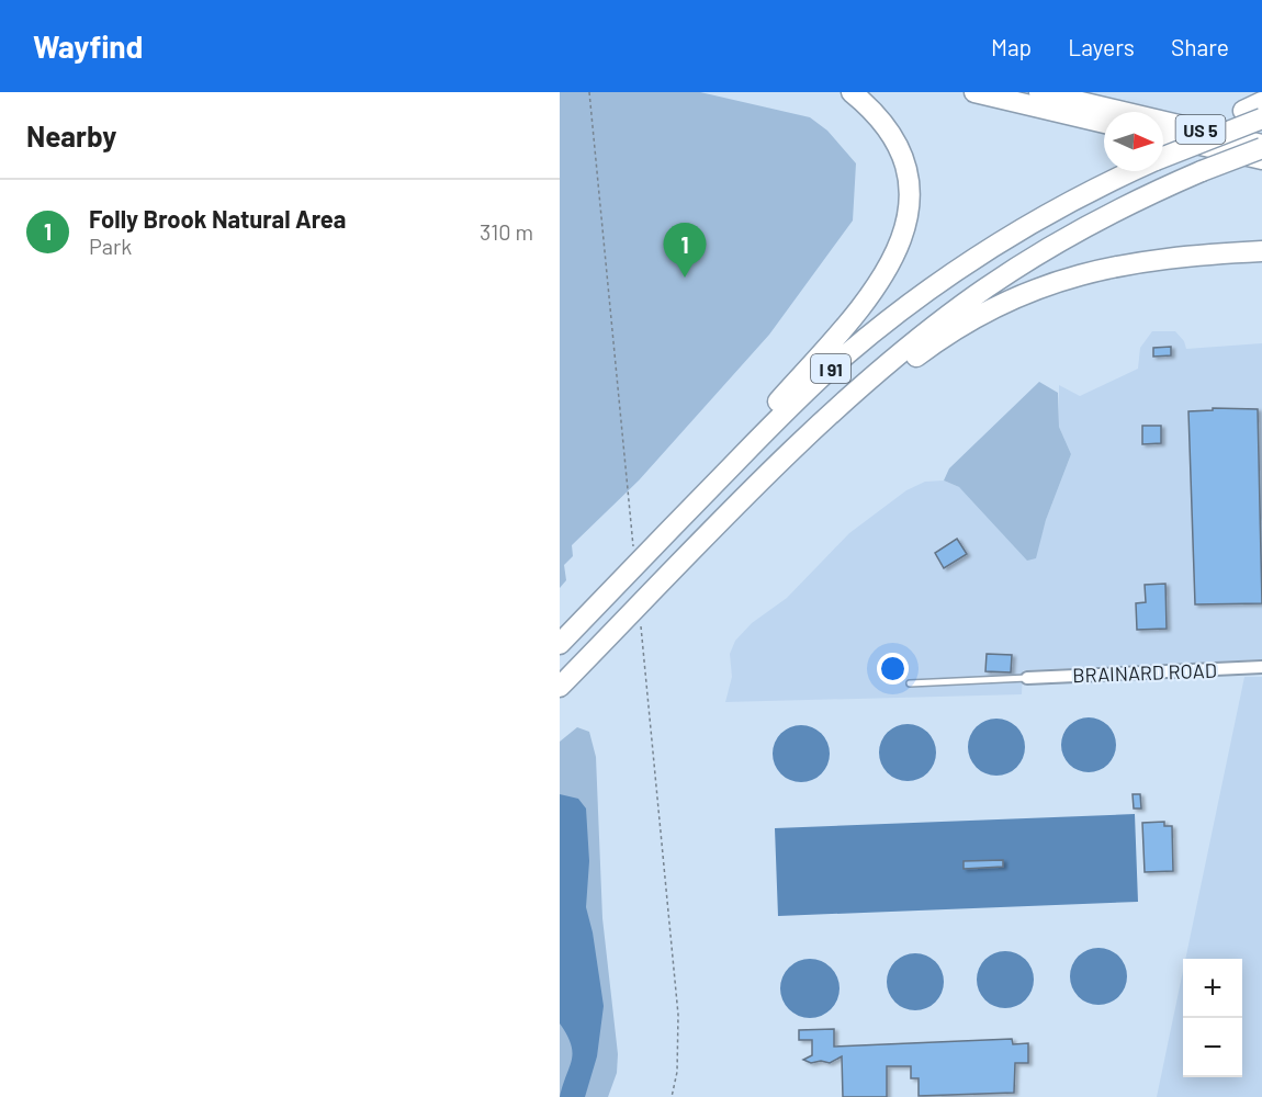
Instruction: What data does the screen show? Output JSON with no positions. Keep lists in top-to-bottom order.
{
  "streets": {
    "highway": ["US 5", "I 91"],
    "street": ["BRAINARD ROAD"]
  },
  "crossings": [
    ["US 5", "I 91"]
  ],
  "north": "right",
  "page": {
    "header": "Wayfind",
    "nav": ["Map", "Layers", "Share"],
    "heading": "Nearby",
    "list": [
      {
        "mark": "1",
        "name": "Folly Brook Natural Area",
        "note": "Park",
        "value": "310 m"
      }
    ],
    "pins": "1",
    "map_buttons": ["+", "−"]
  }
}
